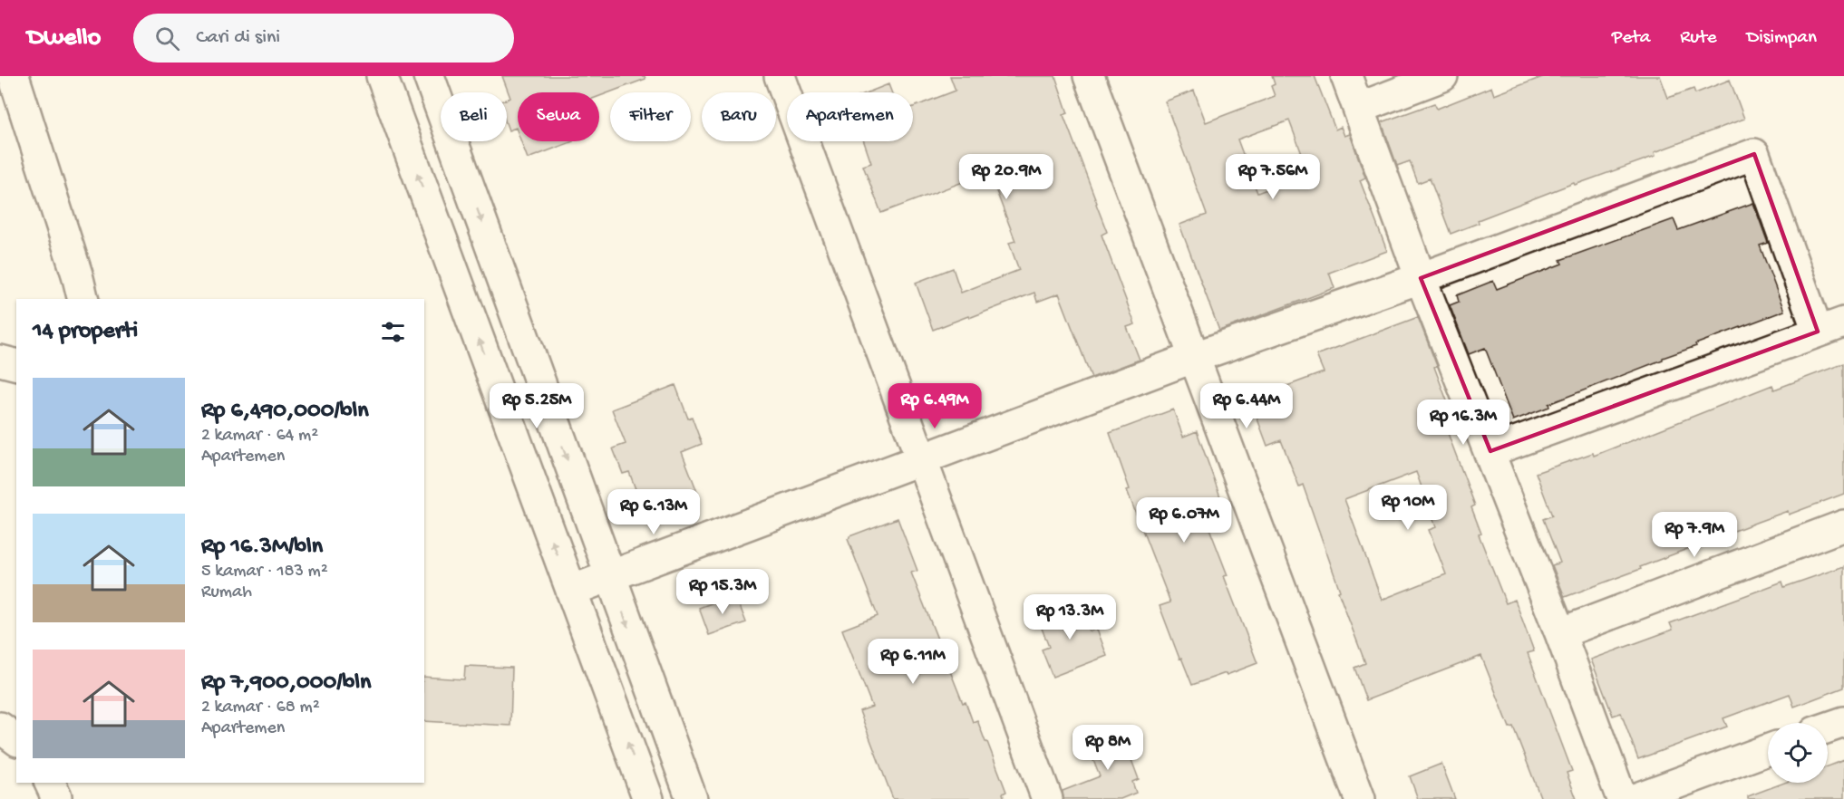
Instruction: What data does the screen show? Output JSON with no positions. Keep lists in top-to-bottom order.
{
  "page": {
    "header": "Dwello",
    "search": "Cari di sini",
    "nav": ["Peta", "Rute", "Disimpan"],
    "chip": [
      "Beli",
      "Sewa",
      "Filter",
      "Baru",
      "Apartemen"
    ],
    "price": [
      "Rp 20.9M",
      "Rp 7.56M",
      "Rp 5.25M",
      "Rp 6.49M",
      "Rp 6.44M",
      "Rp 16.3M",
      "Rp 10M",
      "Rp 6.13M",
      "Rp 6.07M",
      "Rp 7.9M",
      "Rp 15.3M",
      "Rp 13.3M",
      "Rp 6.11M",
      "Rp 8M"
    ],
    "heading": "14 properti",
    "list": [
      {
        "name": "Rp 6,490,000/bln",
        "note": "2 kamar · 64 m² · Apartemen"
      },
      {
        "name": "Rp 16.3M/bln",
        "note": "5 kamar · 183 m² · Rumah"
      },
      {
        "name": "Rp 7,900,000/bln",
        "note": "2 kamar · 68 m² · Apartemen"
      }
    ]
  }
}
